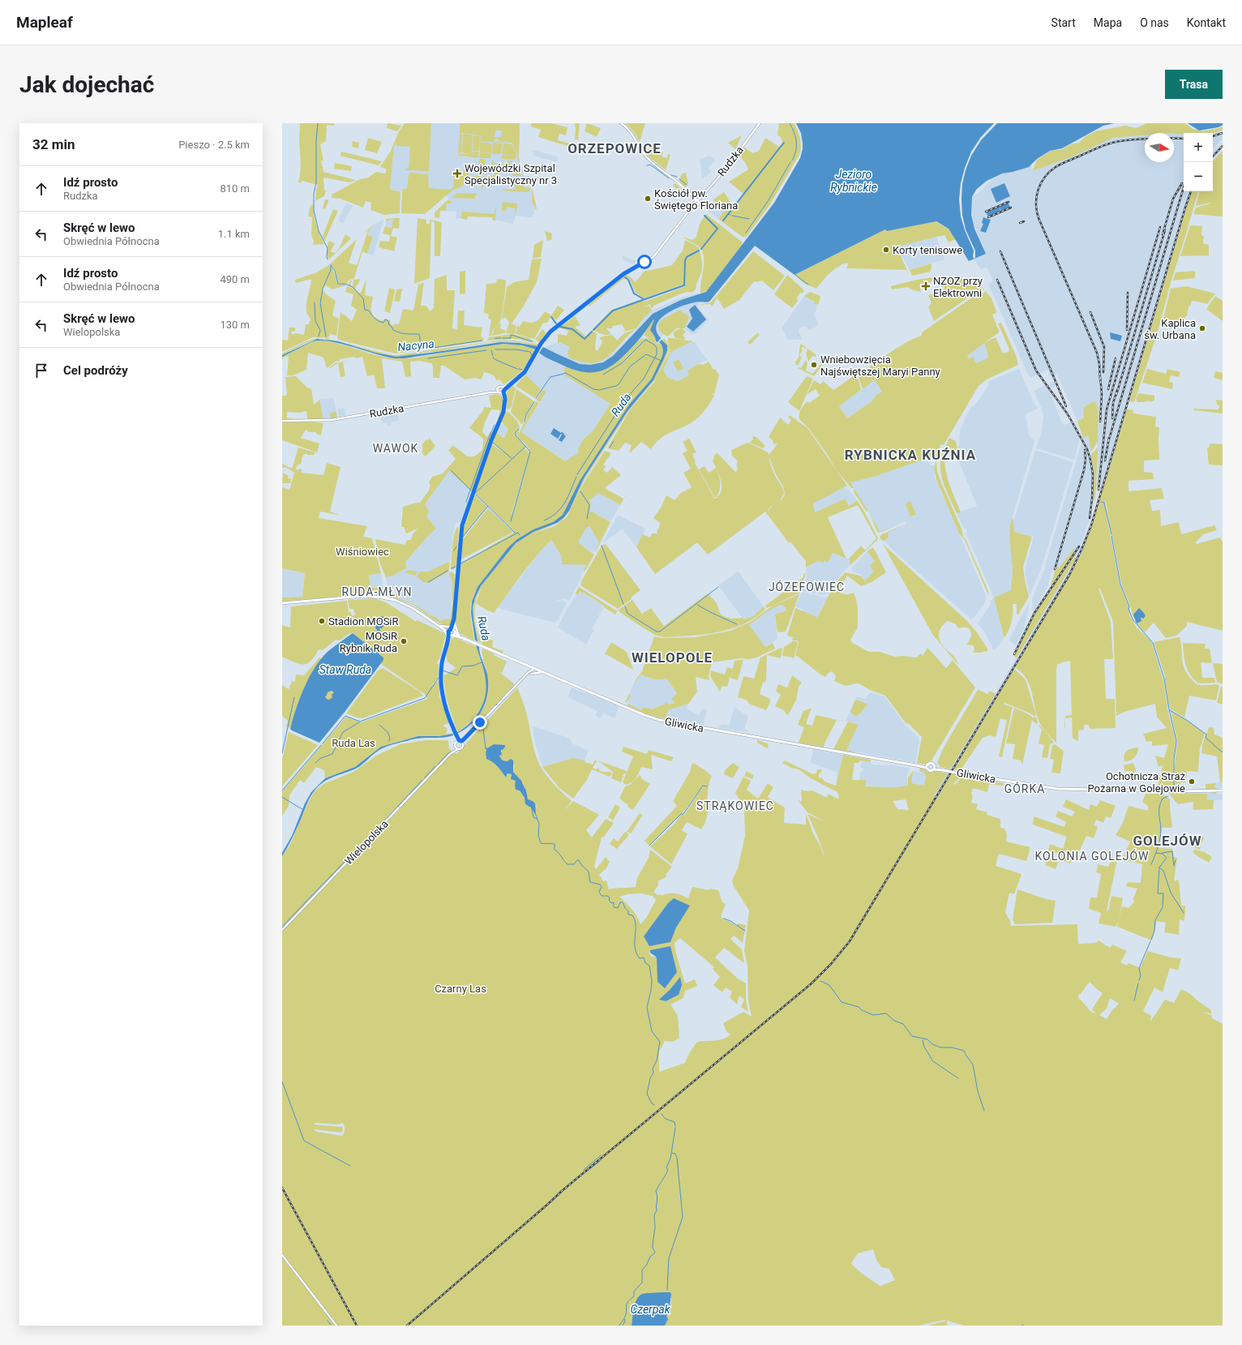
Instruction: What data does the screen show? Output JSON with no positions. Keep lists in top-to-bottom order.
{
  "streets": {
    "main road": ["Rudzka", "Gliwicka", "Wielopolska"]
  },
  "districts": [
    "ORZEPOWICE",
    "WAWOK",
    "RYBNICKA KUŹNIA",
    "JÓZEFOWIEC",
    "RUDA-MŁYN",
    "WIELOPOLE",
    "GÓRKA",
    "STRĄKOWIEC",
    "GOLEJÓW",
    "KOLONIA GOLEJÓW"
  ],
  "water": [
    "Jezioro Rybnickie",
    "Nacyna",
    "Ruda",
    "Staw Ruda",
    "Czerpak"
  ],
  "parks": ["Wiśniowiec", "Ruda Las", "Czarny Las"],
  "places": {
    "health": ["Wojewódzki Szpital Specjalistyczny nr 3", "NZOZ przy Elektrowni"],
    "other": [
      "Kościół pw. Świętego Floriana",
      "Korty tenisowe",
      "Kaplica św. Urbana",
      "Wniebowzięcia Najświętszej Maryi Panny",
      "Stadion MOSiR",
      "MOSiR Rybnik Ruda",
      "Ochotnicza Straż Pożarna w Golejowie"
    ]
  },
  "north": "right",
  "page": {
    "header": "Mapleaf",
    "nav": [
      "Start",
      "Mapa",
      "O nas",
      "Kontakt"
    ],
    "buttons": "Trasa",
    "title": "Jak dojechać",
    "heading": ["32 min", "Pieszo · 2.5 km"],
    "map_buttons": ["+", "−"],
    "list": [
      ["Idź prosto", "Rudzka", "810 m"],
      ["Skręć w lewo", "Obwiednia Północna", "1.1 km"],
      ["Idź prosto", "Obwiednia Północna", "490 m"],
      ["Skręć w lewo", "Wielopolska", "130 m"],
      "Cel podróży"
    ]
  }
}
